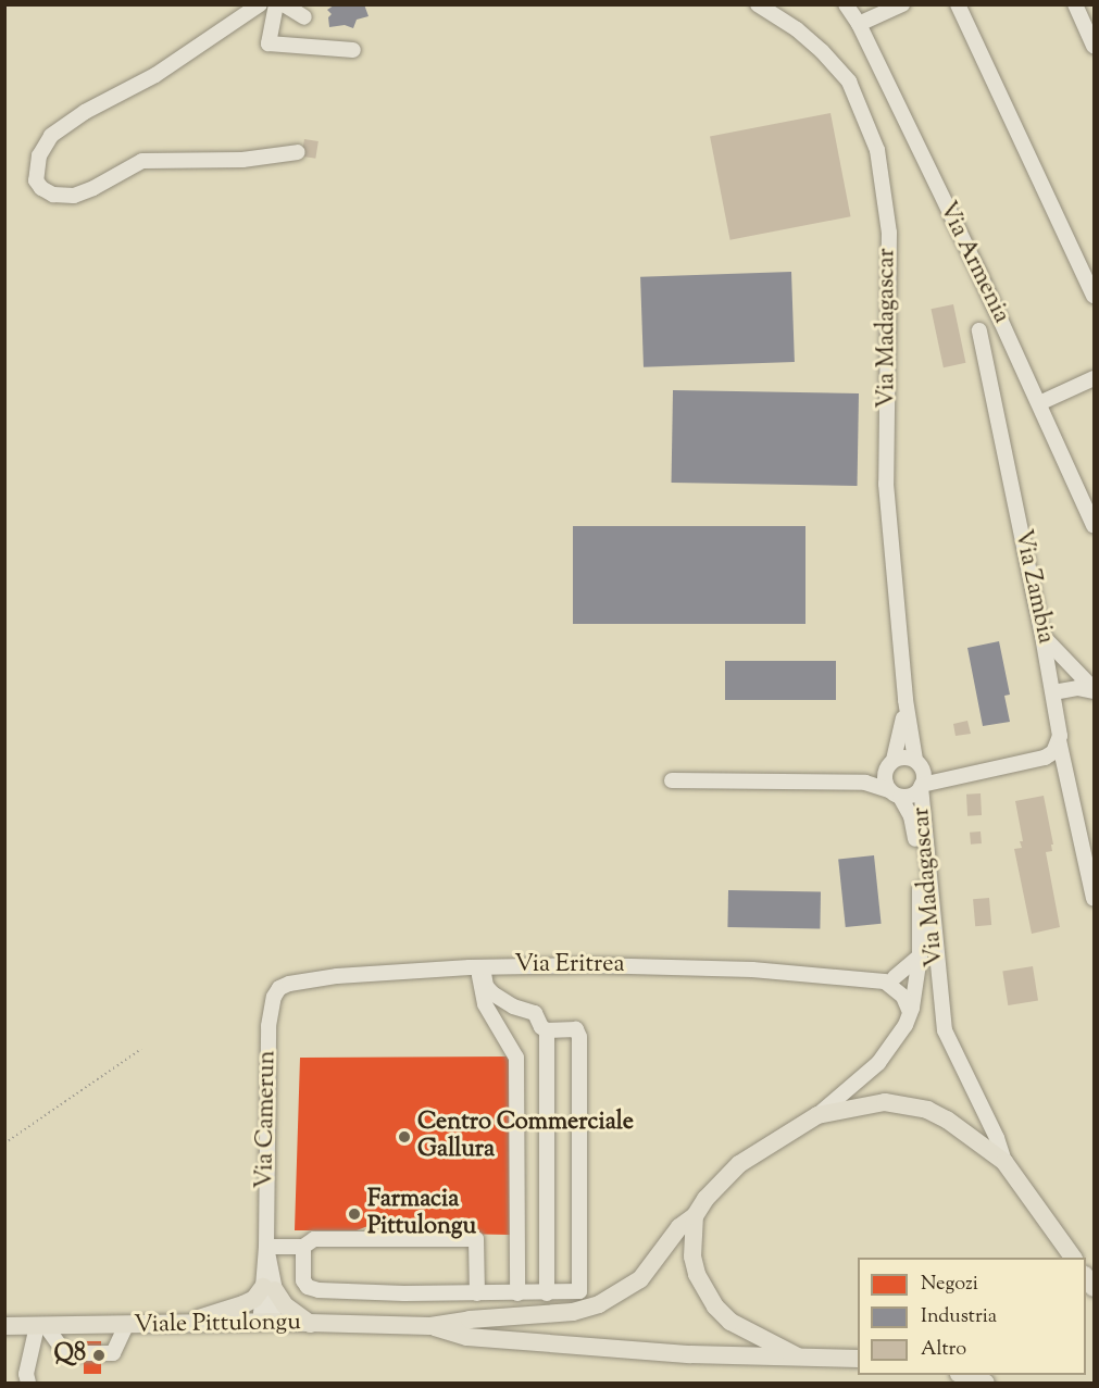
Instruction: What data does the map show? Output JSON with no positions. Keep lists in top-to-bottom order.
{
  "streets": {
    "main road": ["Viale Pittulongu"],
    "street": [
      "Via Armenia",
      "Via Madagascar",
      "Via Zambia",
      "Via Eritrea",
      "Via Camerun"
    ]
  },
  "crossings": [
    ["Via Madagascar", "Via Eritrea"],
    ["Via Madagascar", "Viale Pittulongu"],
    ["Via Eritrea", "Via Camerun"],
    ["Via Camerun", "Viale Pittulongu"]
  ],
  "places": ["Centro Commerciale Gallura", "Farmacia Pittulongu", "Q8"],
  "legend": ["Negozi", "Industria", "Altro"]
}
